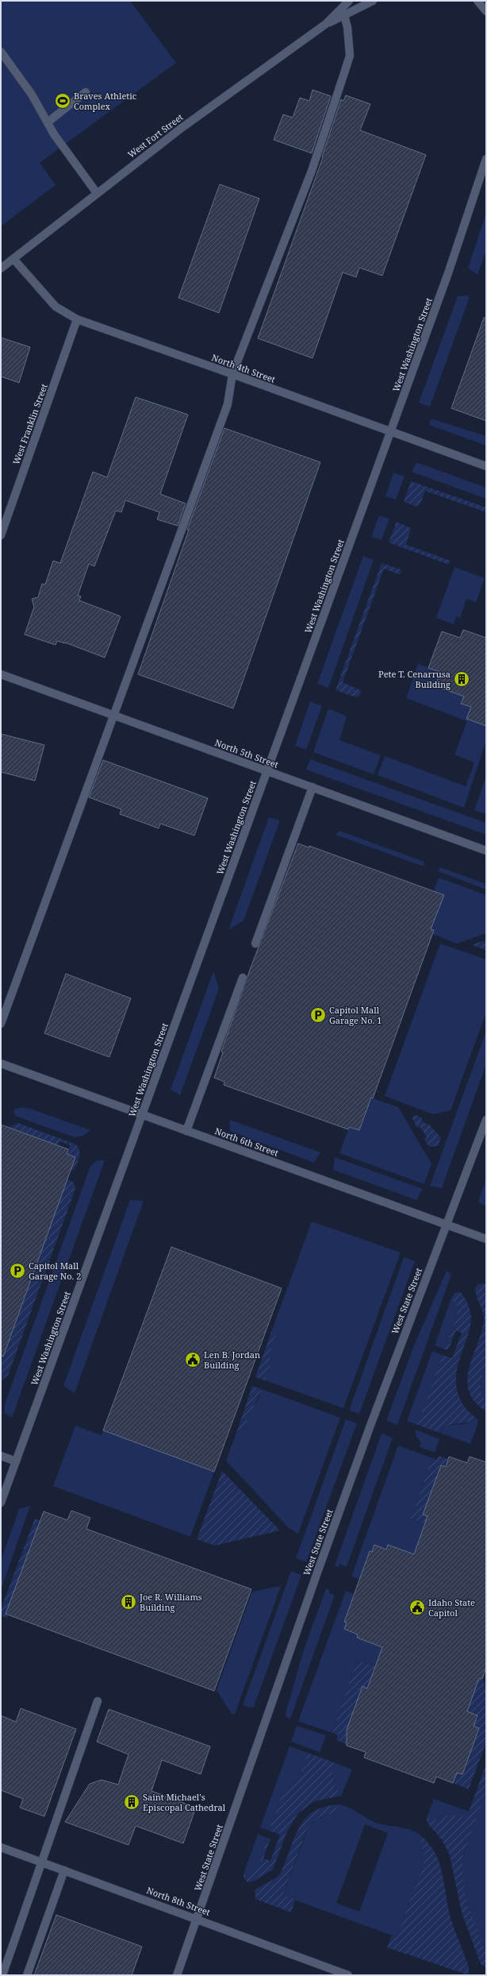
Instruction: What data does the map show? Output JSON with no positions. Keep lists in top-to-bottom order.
{
  "streets": {
    "street": [
      "West Fort Street",
      "West Washington Street",
      "North 4th Street",
      "West Franklin Street",
      "North 5th Street",
      "North 6th Street",
      "West State Street",
      "North 8th Street"
    ]
  },
  "crossings": [
    ["West Fort Street", "North 4th Street"],
    ["West Washington Street", "North 4th Street"],
    ["West Washington Street", "North 5th Street"],
    ["West Washington Street", "North 6th Street"],
    ["North 4th Street", "West Franklin Street"],
    ["North 6th Street", "West State Street"],
    ["West State Street", "North 8th Street"]
  ],
  "places": {
    "sports": ["Braves Athletic Complex"],
    "building": ["Pete T. Cenarrusa Building", "Joe R. Williams Building", "Saint Michael's Episcopal Cathedral"],
    "parking": ["Capitol Mall Garage No. 1", "Capitol Mall Garage No. 2"],
    "public building": ["Len B. Jordan Building", "Idaho State Capitol"]
  }
}
